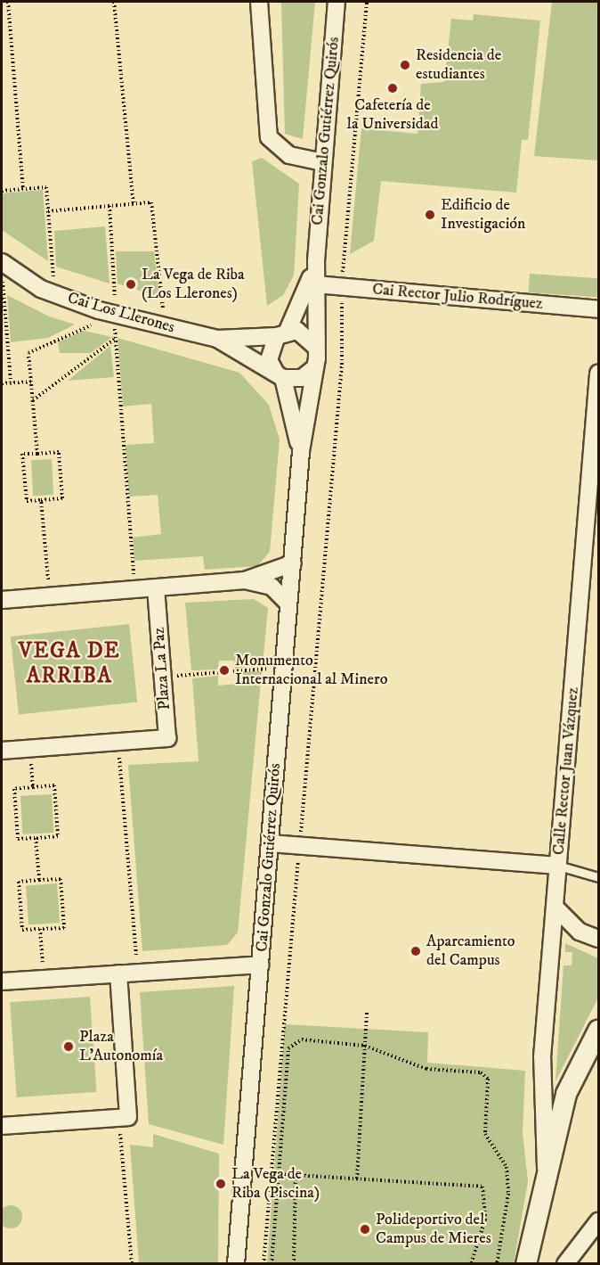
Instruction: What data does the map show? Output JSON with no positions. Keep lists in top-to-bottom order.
{
  "streets": {
    "street": [
      "Cai Gonzalo Gutiérrez Quirós",
      "Cai Rector Julio Rodríguez",
      "Cai Los Llerones",
      "Plaza La Paz",
      "Calle Rector Juan Vázquez"
    ]
  },
  "crossings": [
    ["Cai Gonzalo Gutiérrez Quirós", "Cai Rector Julio Rodríguez"]
  ],
  "districts": ["VEGA DE ARRIBA"],
  "places": [
    "Residencia de estudiantes",
    "Cafetería de la Universidad",
    "Edificio de Investigación",
    "La Vega de Riba (Los Llerones)",
    "Monumento Internacional al Minero",
    "Aparcamiento del Campus",
    "Plaza L'Autonomía",
    "La Vega de Riba (Piscina)",
    "Polideportivo del Campus de Mieres"
  ]
}
